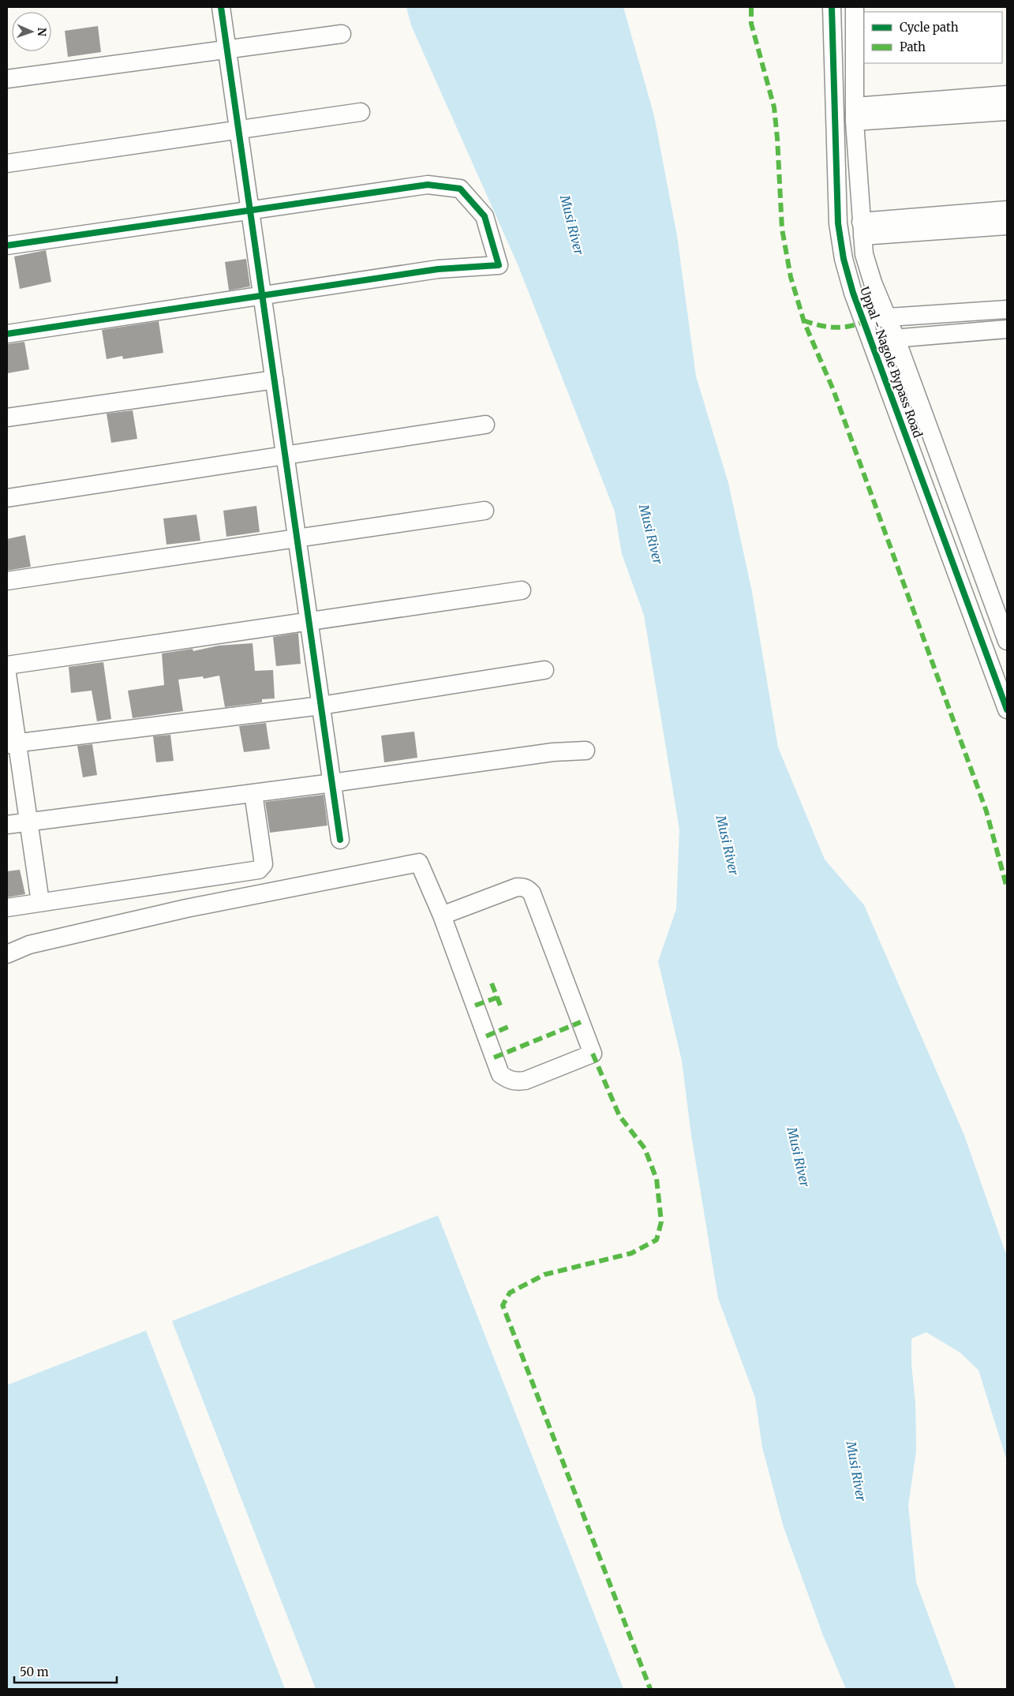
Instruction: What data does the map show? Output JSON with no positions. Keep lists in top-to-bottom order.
{
  "streets": {
    "street": ["Uppal - Nagole Bypass Road"]
  },
  "water": ["Musi River"],
  "legend": ["Cycle path", "Path"],
  "scale_bar": "50 m",
  "north": "right"
}
